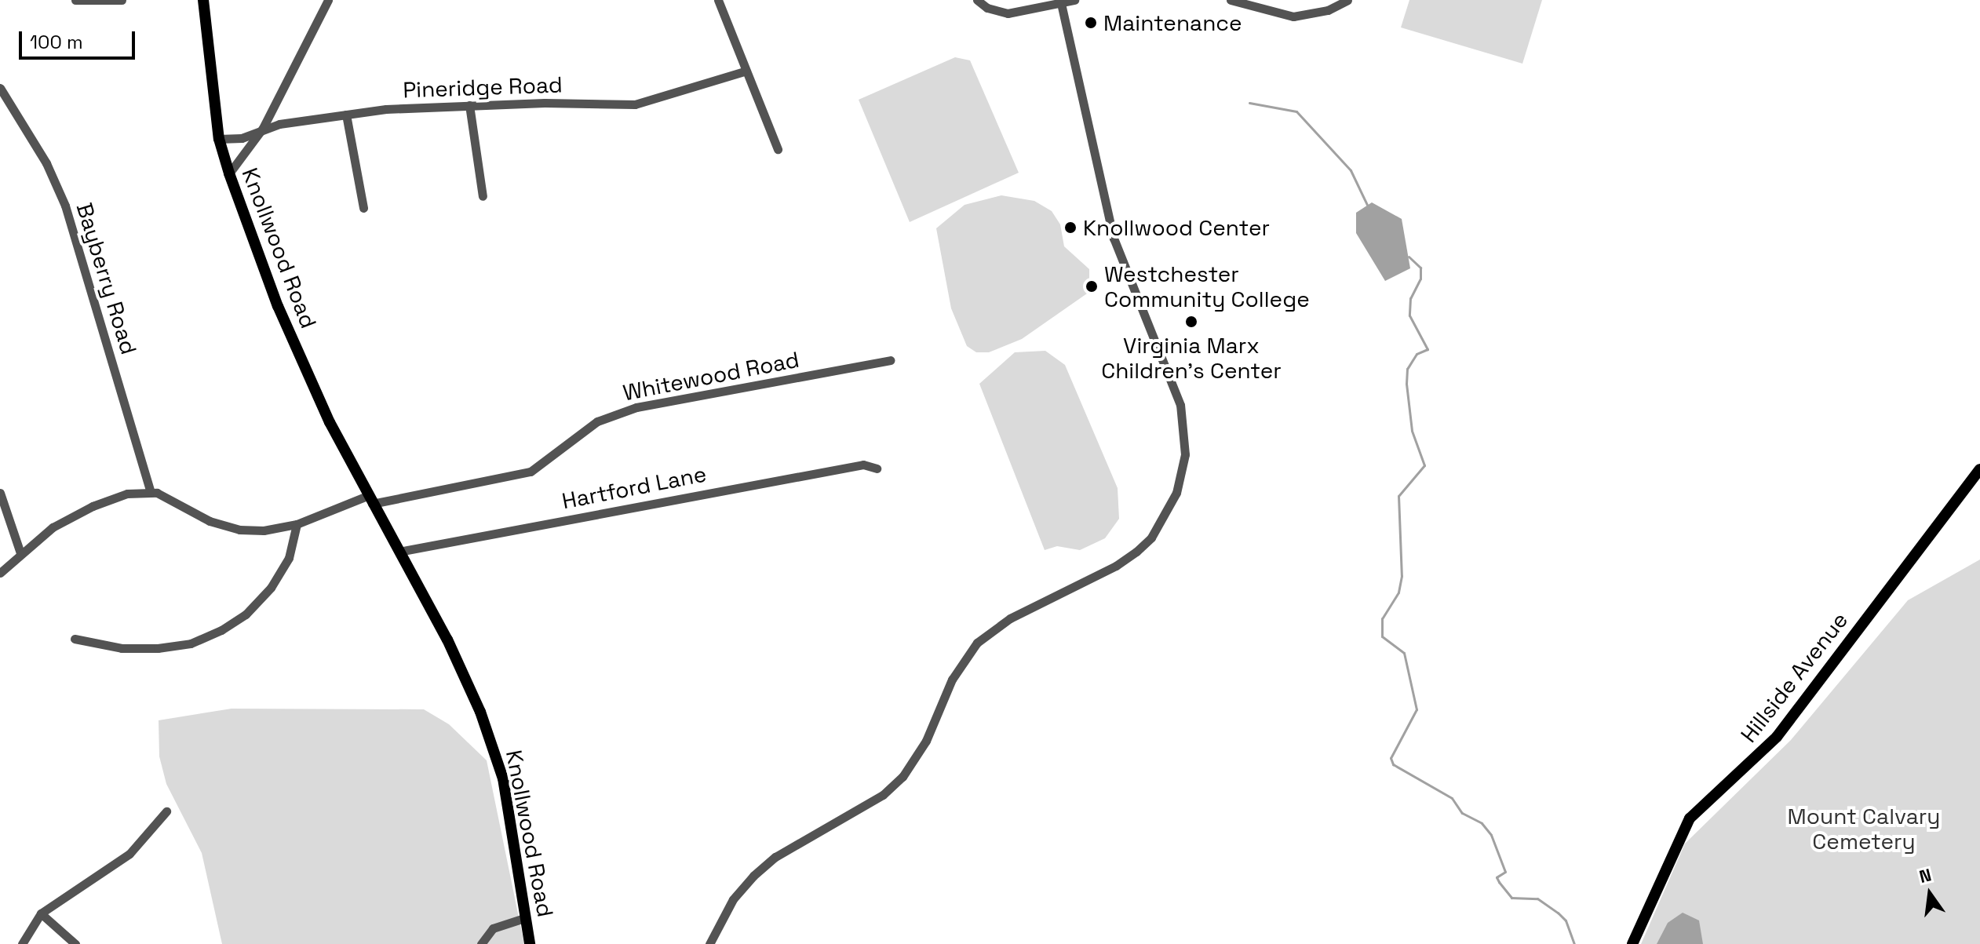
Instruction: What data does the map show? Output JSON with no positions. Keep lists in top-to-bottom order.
{
  "streets": {
    "main road": ["Knollwood Road", "Hillside Avenue"],
    "street": [
      "Pineridge Road",
      "Bayberry Road",
      "Whitewood Road",
      "Hartford Lane"
    ]
  },
  "crossings": [
    ["Pineridge Road", "Knollwood Road"],
    ["Knollwood Road", "Whitewood Road"],
    ["Knollwood Road", "Hartford Lane"]
  ],
  "parks": ["Mount Calvary Cemetery"],
  "places": [
    "Maintenance",
    "Knollwood Center",
    "Westchester Community College",
    "Virginia Marx Children's Center"
  ],
  "scale_bar": "100 m",
  "north": "top"
}
